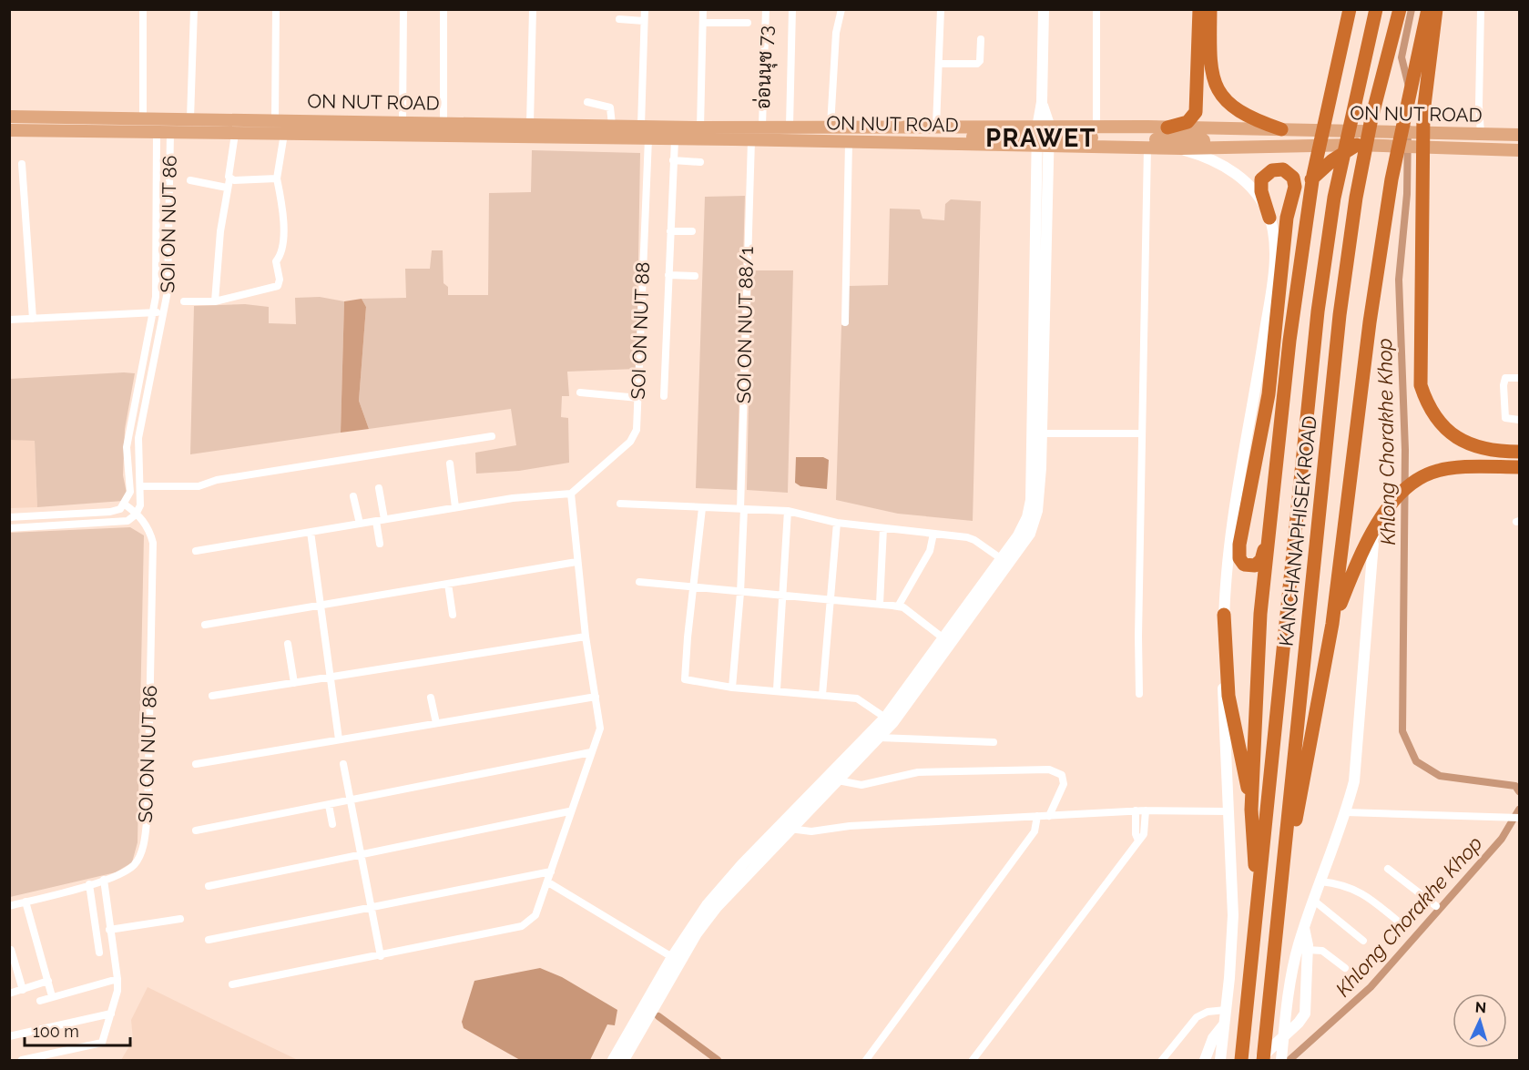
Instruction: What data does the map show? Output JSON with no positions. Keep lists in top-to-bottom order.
{
  "streets": {
    "highway": ["KANCHANAPHISEK ROAD"],
    "main road": ["ON NUT ROAD"],
    "street": [
      "อ่อนนุช 73",
      "SOI ON NUT 86",
      "SOI ON NUT 88/1",
      "SOI ON NUT 88"
    ]
  },
  "crossings": [
    ["อ่อนนุช 73", "ON NUT ROAD"],
    ["ON NUT ROAD", "SOI ON NUT 86"],
    ["ON NUT ROAD", "SOI ON NUT 88/1"],
    ["ON NUT ROAD", "SOI ON NUT 88"]
  ],
  "districts": ["PRAWET"],
  "water": ["Khlong Chorakhe Khop"],
  "scale_bar": "100 m",
  "north": "top"
}
